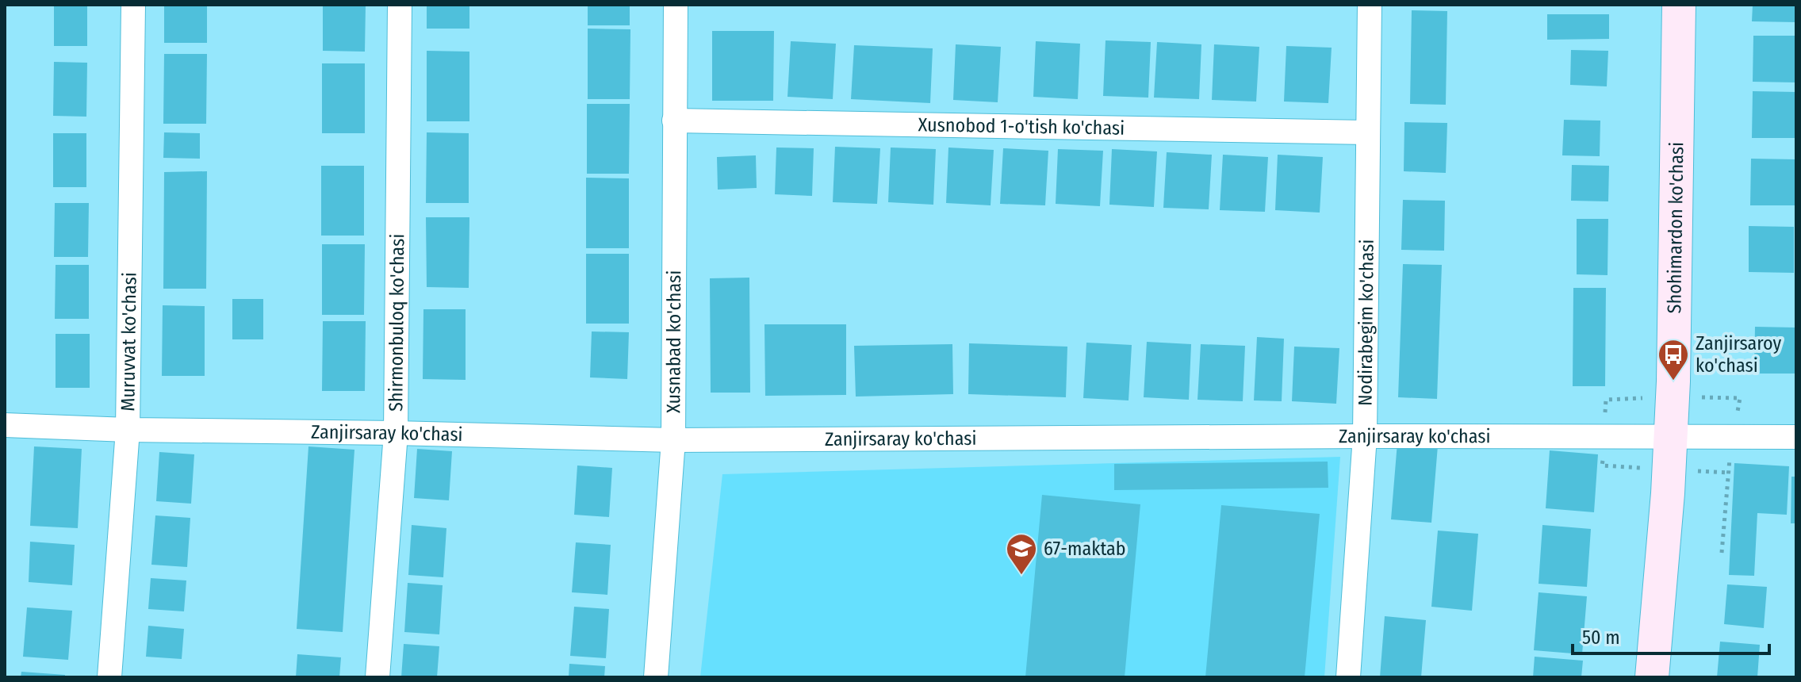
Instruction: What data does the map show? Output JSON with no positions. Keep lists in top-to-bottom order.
{
  "streets": {
    "main road": ["Shohimardon ko'chasi"],
    "street": [
      "Xusnobod 1-o'tish ko'chasi",
      "Shirmonbuloq ko'chasi",
      "Nodirabegim ko'chasi",
      "Muruvvat ko'chasi",
      "Xusnabad ko'chasi",
      "Zanjirsaray ko'chasi"
    ]
  },
  "crossings": [
    ["Xusnobod 1-o'tish ko'chasi", "Nodirabegim ko'chasi"],
    ["Xusnobod 1-o'tish ko'chasi", "Xusnabad ko'chasi"],
    ["Shohimardon ko'chasi", "Zanjirsaray ko'chasi"],
    ["Shirmonbuloq ko'chasi", "Zanjirsaray ko'chasi"],
    ["Nodirabegim ko'chasi", "Zanjirsaray ko'chasi"],
    ["Muruvvat ko'chasi", "Zanjirsaray ko'chasi"],
    ["Xusnabad ko'chasi", "Zanjirsaray ko'chasi"]
  ],
  "places": {
    "bus stop": ["Zanjirsaroy ko'chasi"],
    "school or university": ["67-maktab"]
  },
  "scale_bar": "50 m"
}
